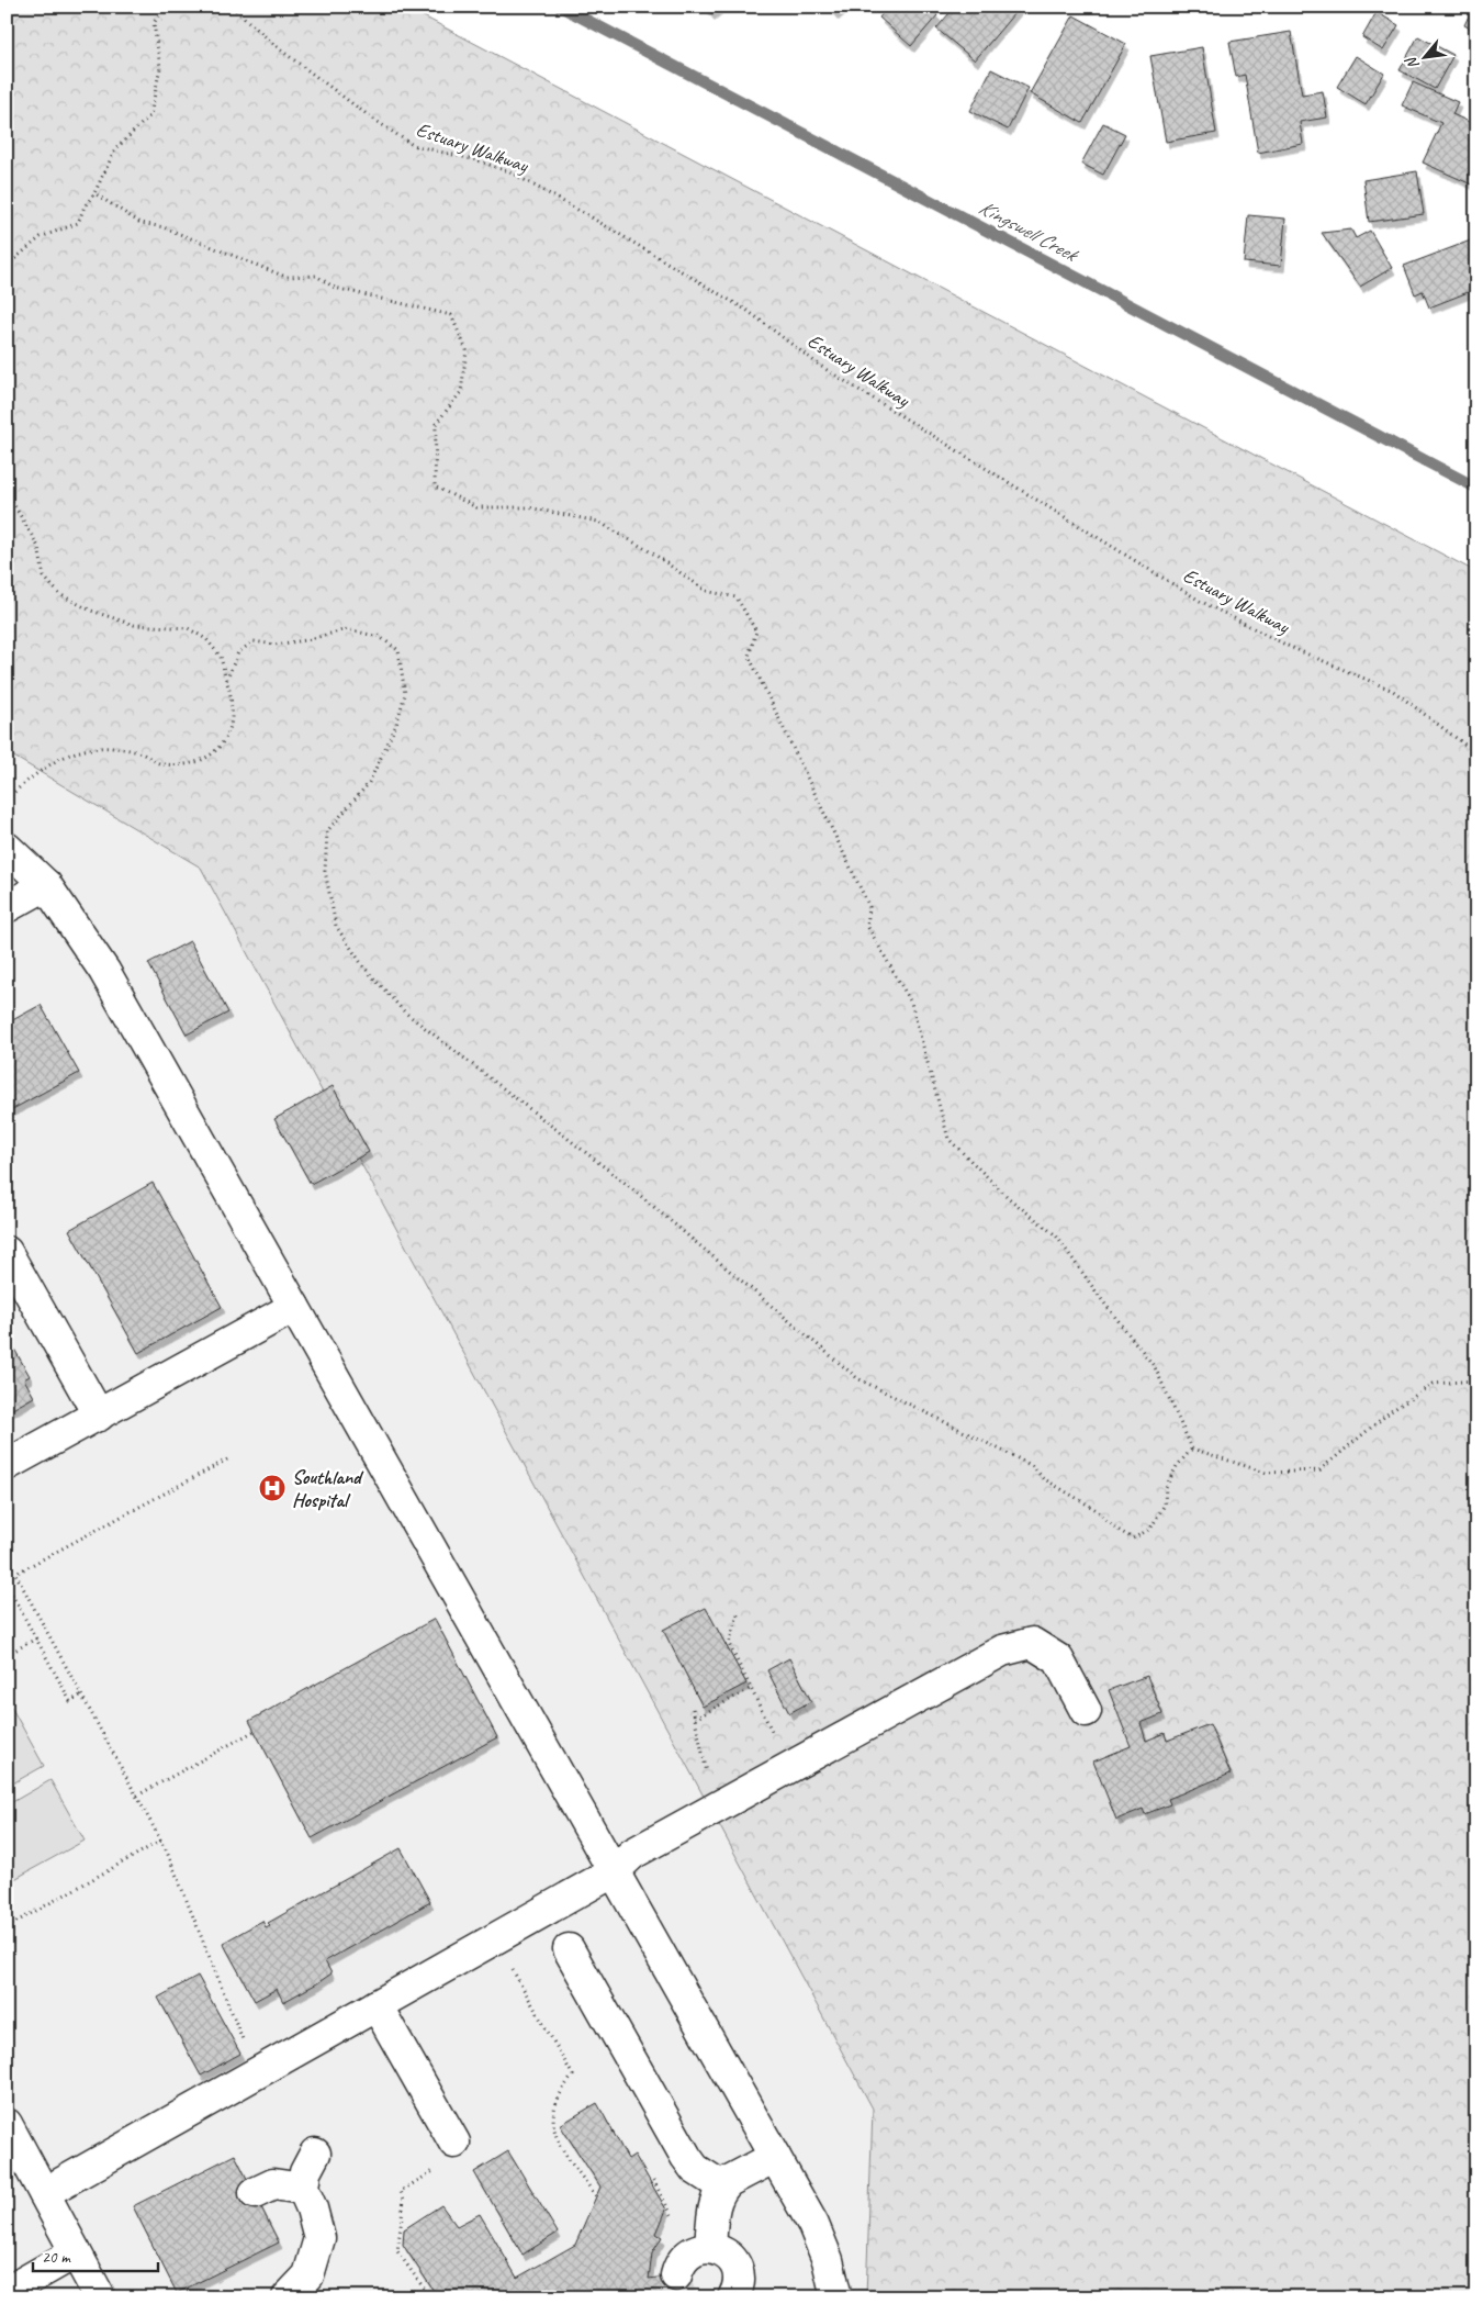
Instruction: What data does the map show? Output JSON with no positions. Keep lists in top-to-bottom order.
{
  "streets": {
    "path": ["Estuary Walkway"]
  },
  "water": ["Kingswell Creek"],
  "places": {
    "hospital": ["Southland Hospital"]
  },
  "scale_bar": "20 m",
  "north": "bottom left"
}
